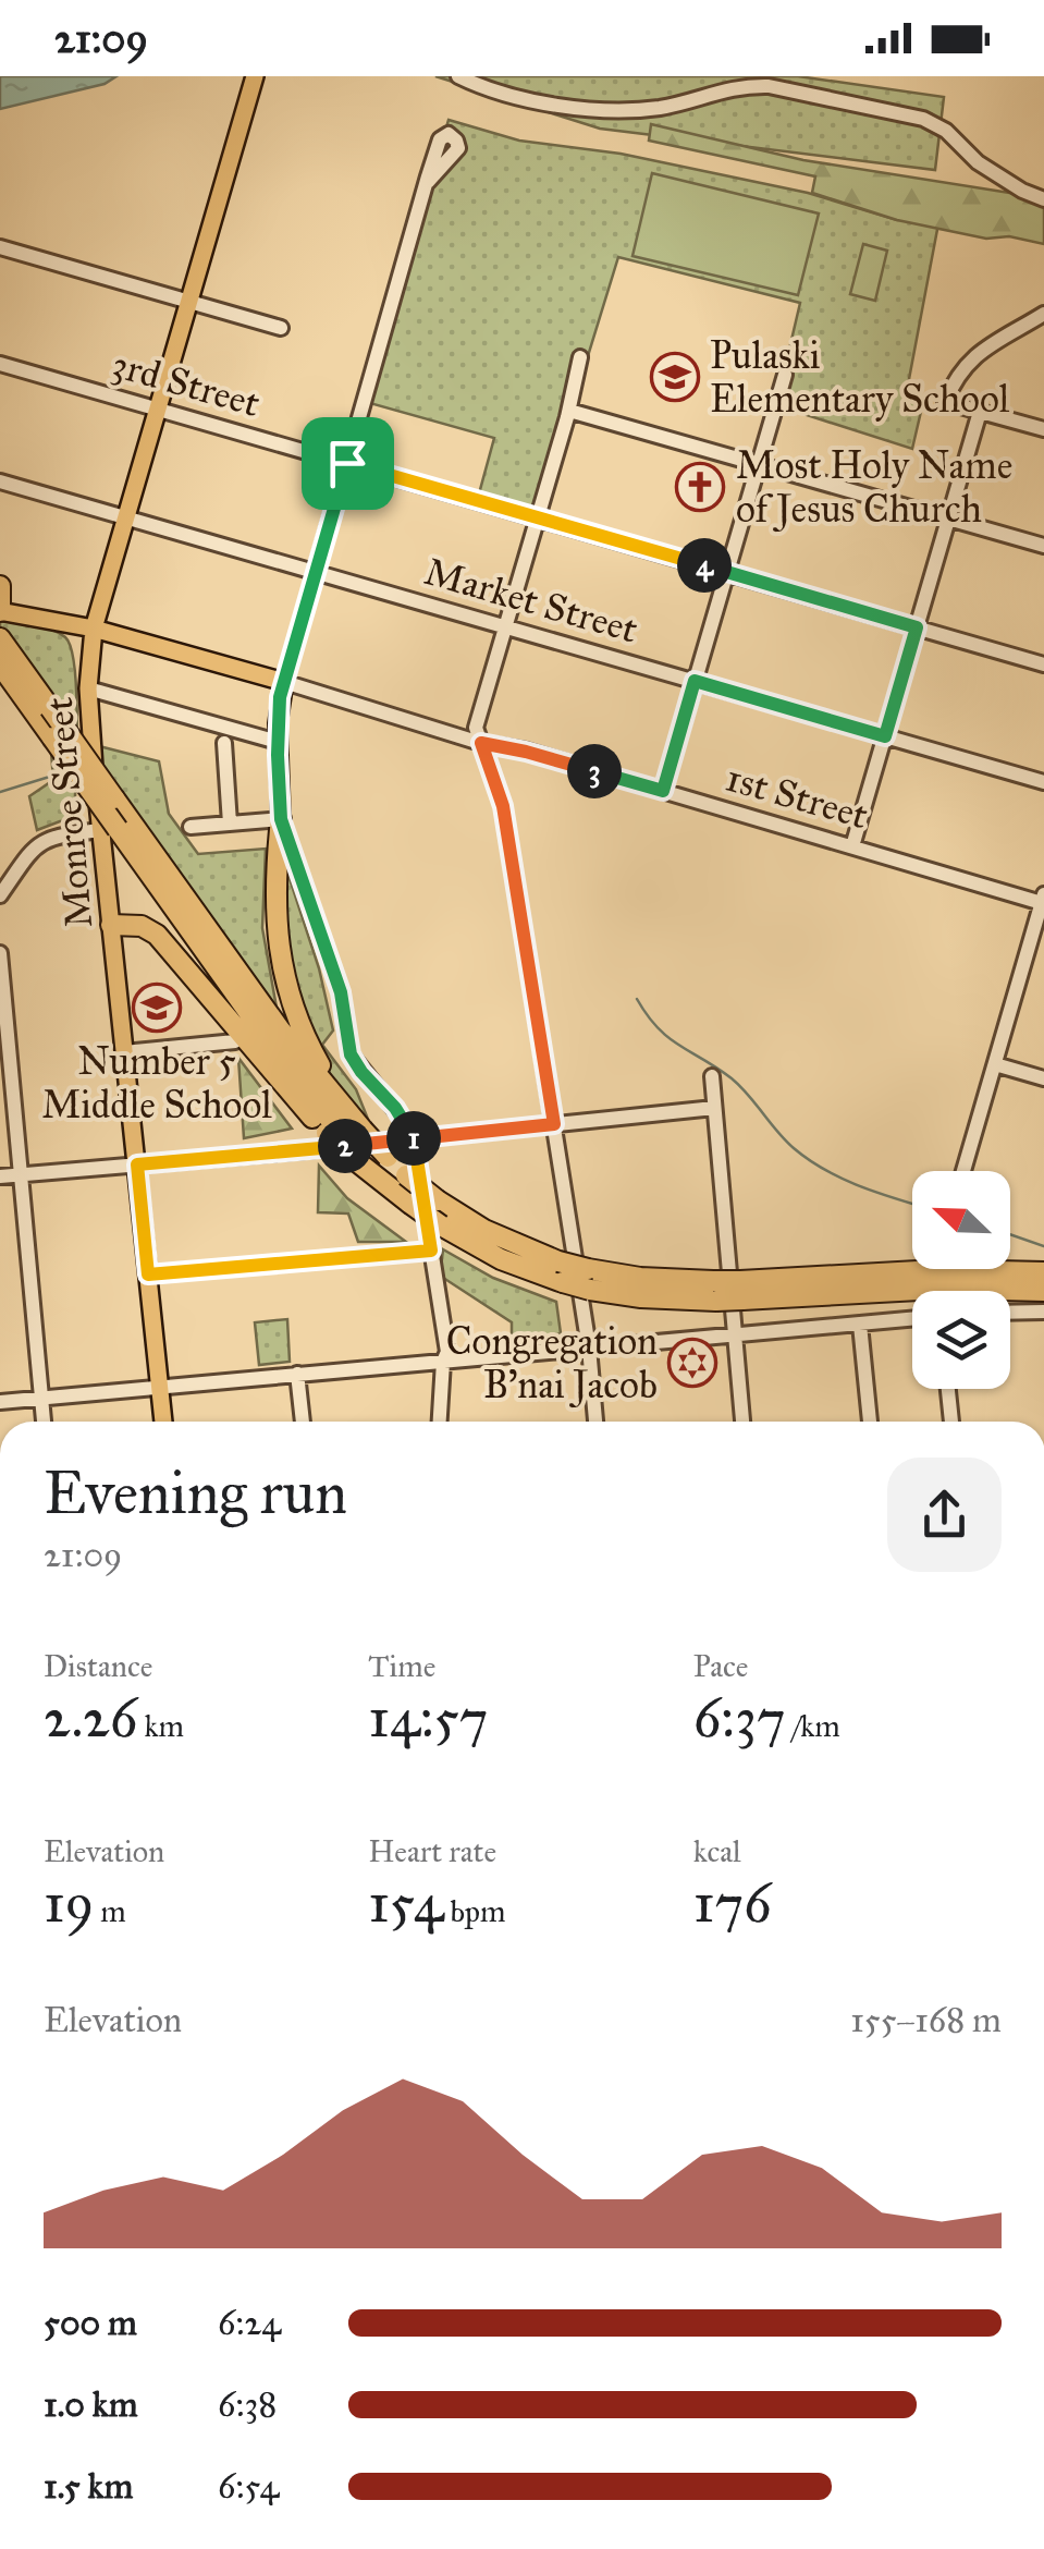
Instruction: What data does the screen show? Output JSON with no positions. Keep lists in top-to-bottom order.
{
  "streets": {
    "main road": ["1st Street", "Monroe Street"],
    "street": ["3rd Street", "Market Street"]
  },
  "crossings": [
    ["3rd Street", "Monroe Street"],
    ["Market Street", "Monroe Street"],
    ["1st Street", "Monroe Street"]
  ],
  "places": {
    "school or university": ["Pulaski Elementary School", "Number 5 Middle School"],
    "church": ["Most Holy Name of Jesus Church"],
    "synagogue": ["Congregation B'nai Jacob"]
  },
  "north": "top left",
  "page": {
    "status": "21:09",
    "pins": [
      "4",
      "3",
      "1",
      "2"
    ],
    "heading": ["Evening run", "21:09"],
    "stats": [
      ["Distance", "2.26 km"],
      ["Time", "14:57"],
      ["Pace", "6:37 /km"],
      ["Elevation", "19 m"],
      ["Heart rate", "154 bpm"],
      ["kcal", "176"]
    ],
    "chart": ["Elevation", "155–168 m"],
    "list": [
      {
        "name": "500 m",
        "note": "6:24"
      },
      {
        "name": "1.0 km",
        "note": "6:38"
      },
      {
        "name": "1.5 km",
        "note": "6:54"
      }
    ]
  }
}
